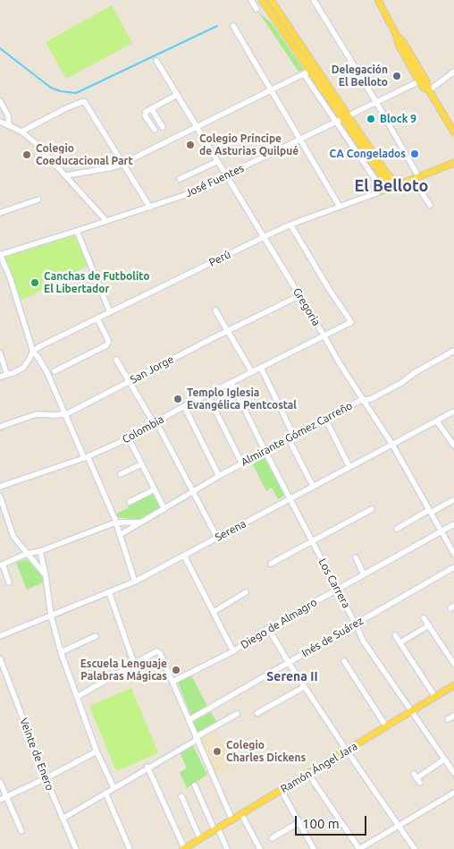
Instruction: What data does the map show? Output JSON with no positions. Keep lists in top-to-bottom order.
{
  "streets": {
    "main road": ["Perú", "Ramón Ángel Jara"],
    "street": [
      "José Fuentes",
      "Gregoria",
      "San Jorge",
      "Colombia",
      "Almirante Gómez Carreño",
      "Serena",
      "Los Carrera",
      "Diego de Almagro",
      "Inés de Suárez",
      "Veinte de Enero"
    ]
  },
  "crossings": [
    ["José Fuentes", "Gregoria"],
    ["Perú", "Gregoria"],
    ["Perú", "Colombia"],
    ["Gregoria", "San Jorge"],
    ["Gregoria", "Colombia"],
    ["Gregoria", "Almirante Gómez Carreño"],
    ["Gregoria", "Serena"],
    ["Gregoria", "Diego de Almagro"],
    ["Colombia", "Los Carrera"],
    ["Almirante Gómez Carreño", "Los Carrera"],
    ["Serena", "Los Carrera"],
    ["Los Carrera", "Diego de Almagro"],
    ["Los Carrera", "Inés de Suárez"],
    ["Los Carrera", "Ramón Ángel Jara"]
  ],
  "districts": ["El Belloto", "Serena II"],
  "places": [
    "Delegación El Belloto",
    "Block 9",
    "Colegio Príncipe de Asturias Quilpué",
    "CA Congelados",
    "Colegio Coeducacional Part",
    "Canchas de Futbolito El Libertador",
    "Templo Iglesia Evangélica Pentcostal",
    "Escuela Lenguaje Palabras Mágicas",
    "Colegio Charles Dickens"
  ],
  "scale_bar": "100 m"
}
